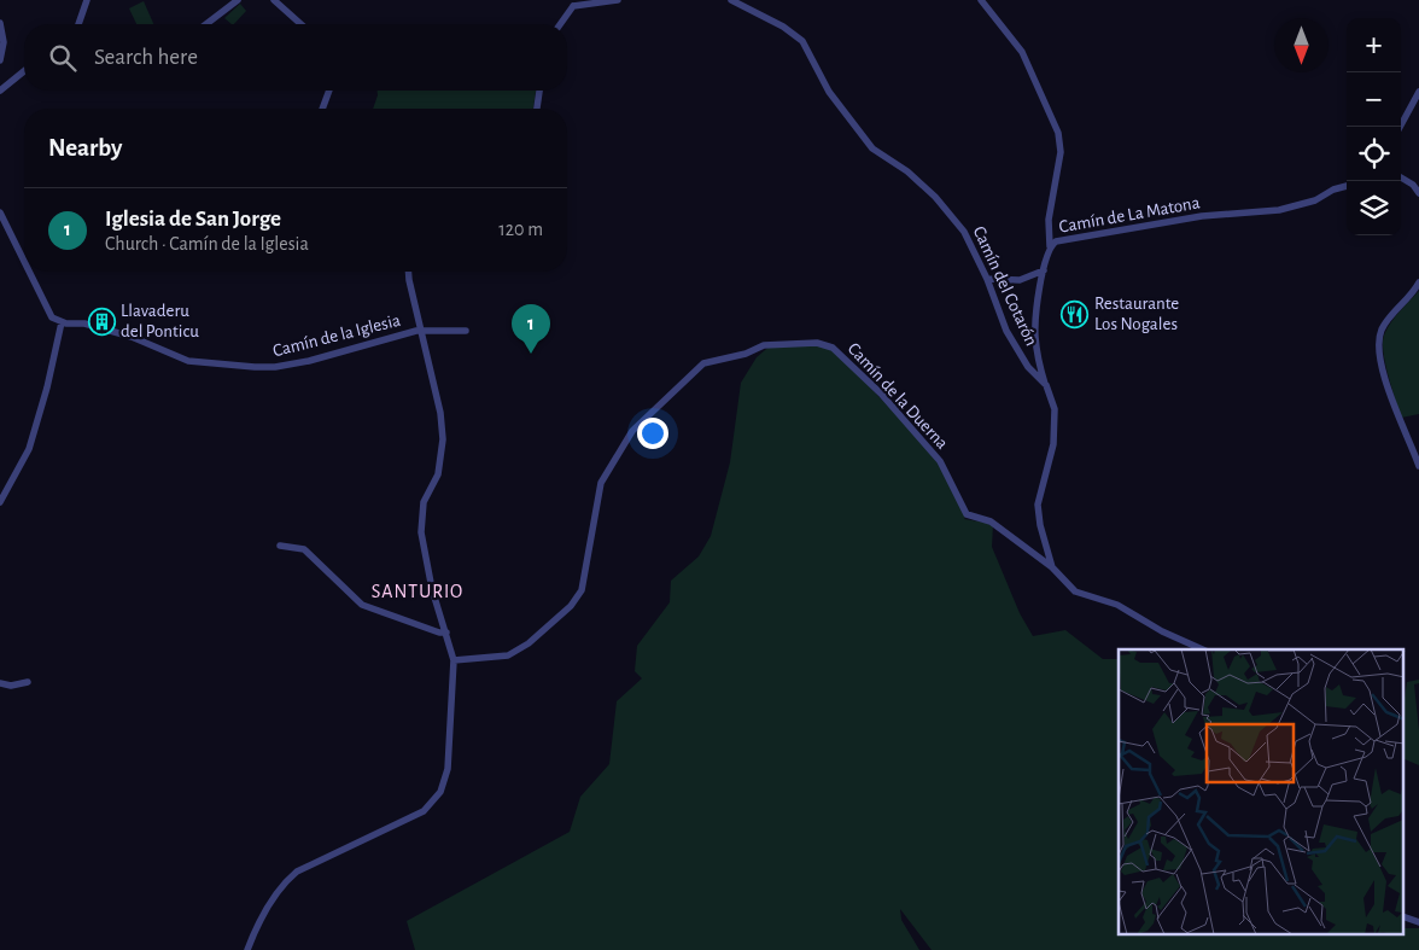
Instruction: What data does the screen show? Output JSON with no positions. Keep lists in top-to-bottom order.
{
  "streets": {
    "street": [
      "Camín de La Matona",
      "Camín del Cotarón",
      "Camín de la Iglesia",
      "Camín de la Duerna"
    ]
  },
  "crossings": [
    ["Camín de La Matona", "Camín del Cotarón"],
    ["Camín del Cotarón", "Camín de la Duerna"]
  ],
  "districts": ["SANTURIO"],
  "places": {
    "restaurant": ["Restaurante Los Nogales"],
    "building": ["Llavaderu del Ponticu"]
  },
  "north": "bottom",
  "page": {
    "map_buttons": ["+", "−"],
    "search": "Search here",
    "heading": "Nearby",
    "list": [
      {
        "mark": "1",
        "name": "Iglesia de San Jorge",
        "note": "Church · Camín de la Iglesia",
        "value": "120 m"
      }
    ],
    "pins": "1"
  }
}
